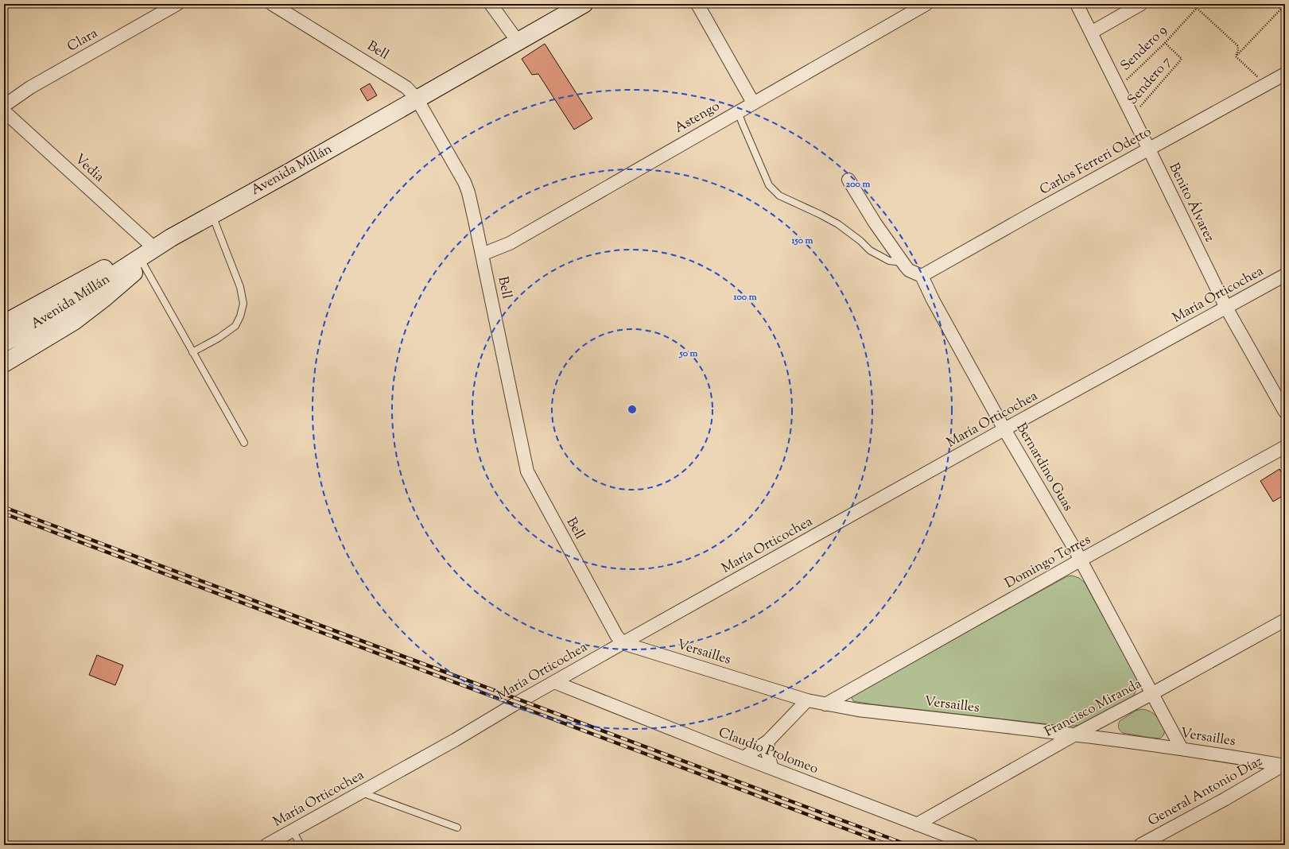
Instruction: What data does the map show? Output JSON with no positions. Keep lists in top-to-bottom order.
{
  "streets": {
    "main road": ["Avenida Millán"],
    "street": [
      "Clara",
      "Bell",
      "Astengo",
      "Carlos Ferreri Odetto",
      "Vedia",
      "Benito Álvarez",
      "María Orticochea",
      "Bernardino Guas",
      "Domingo Torres",
      "Versailles",
      "Francisco Miranda",
      "Claudio Ptolomeo",
      "General Antonio Díaz"
    ],
    "path": ["Sendero 9", "Sendero 7"]
  },
  "crossings": [
    ["Sendero 9", "Sendero 7"],
    ["Sendero 9", "Benito Álvarez"],
    ["Bell", "Astengo"],
    ["Bell", "Avenida Millán"],
    ["Bell", "María Orticochea"],
    ["Bell", "Versailles"],
    ["Sendero 7", "Benito Álvarez"],
    ["Carlos Ferreri Odetto", "Benito Álvarez"],
    ["Carlos Ferreri Odetto", "Bernardino Guas"],
    ["Vedia", "Avenida Millán"],
    ["Benito Álvarez", "María Orticochea"],
    ["María Orticochea", "Bernardino Guas"],
    ["María Orticochea", "Versailles"],
    ["María Orticochea", "Claudio Ptolomeo"],
    ["Bernardino Guas", "Domingo Torres"],
    ["Bernardino Guas", "Versailles"],
    ["Bernardino Guas", "Francisco Miranda"],
    ["Domingo Torres", "Versailles"],
    ["Versailles", "Francisco Miranda"],
    ["Versailles", "General Antonio Díaz"],
    ["Francisco Miranda", "Claudio Ptolomeo"]
  ],
  "rings": [
    "200 m",
    "150 m",
    "100 m",
    "50 m"
  ]
}
